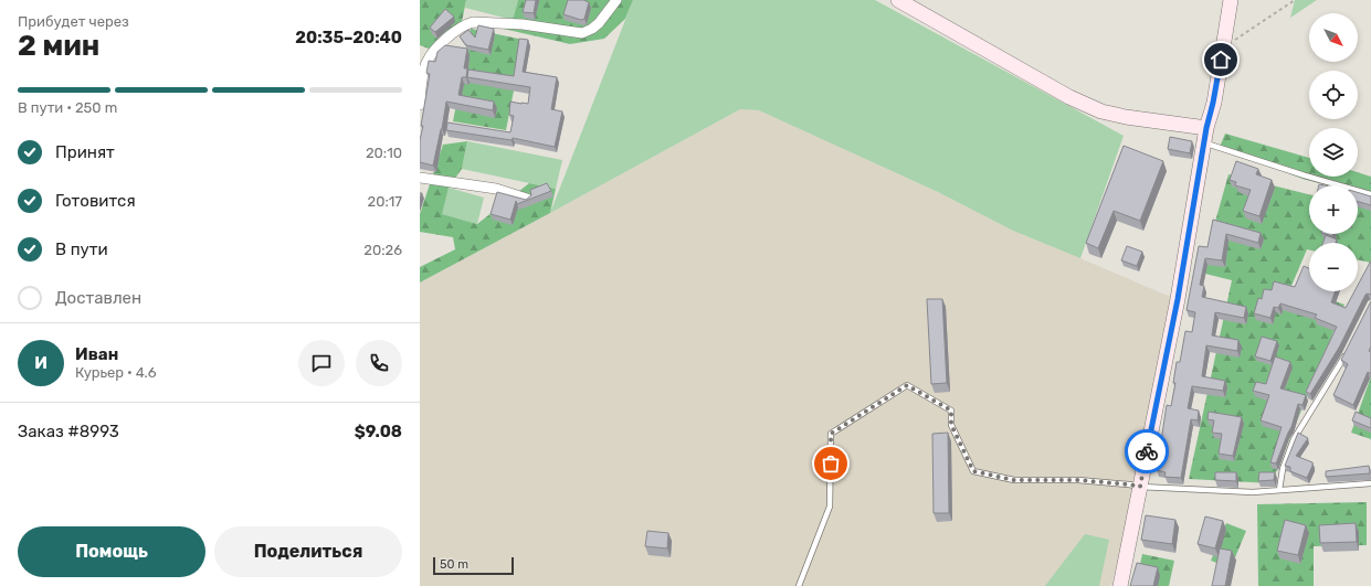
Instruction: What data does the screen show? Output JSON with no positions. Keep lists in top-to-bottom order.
{
  "scale_bar": "50 m",
  "north": "bottom right",
  "page": {
    "heading": ["2 мин", "Прибудет через", "20:35–20:40"],
    "panel": [
      "Иван",
      "Курьер · 4.6",
      "Заказ #8993",
      "$9.08"
    ],
    "map_buttons": ["+", "−"],
    "bar": "В пути · 250 m",
    "list": [
      ["Принят", "20:10"],
      ["Готовится", "20:17"],
      ["В пути", "20:26"],
      "Доставлен"
    ],
    "round": "И",
    "buttons": ["Помощь", "Поделиться"],
    "scale": "50 m"
  }
}
